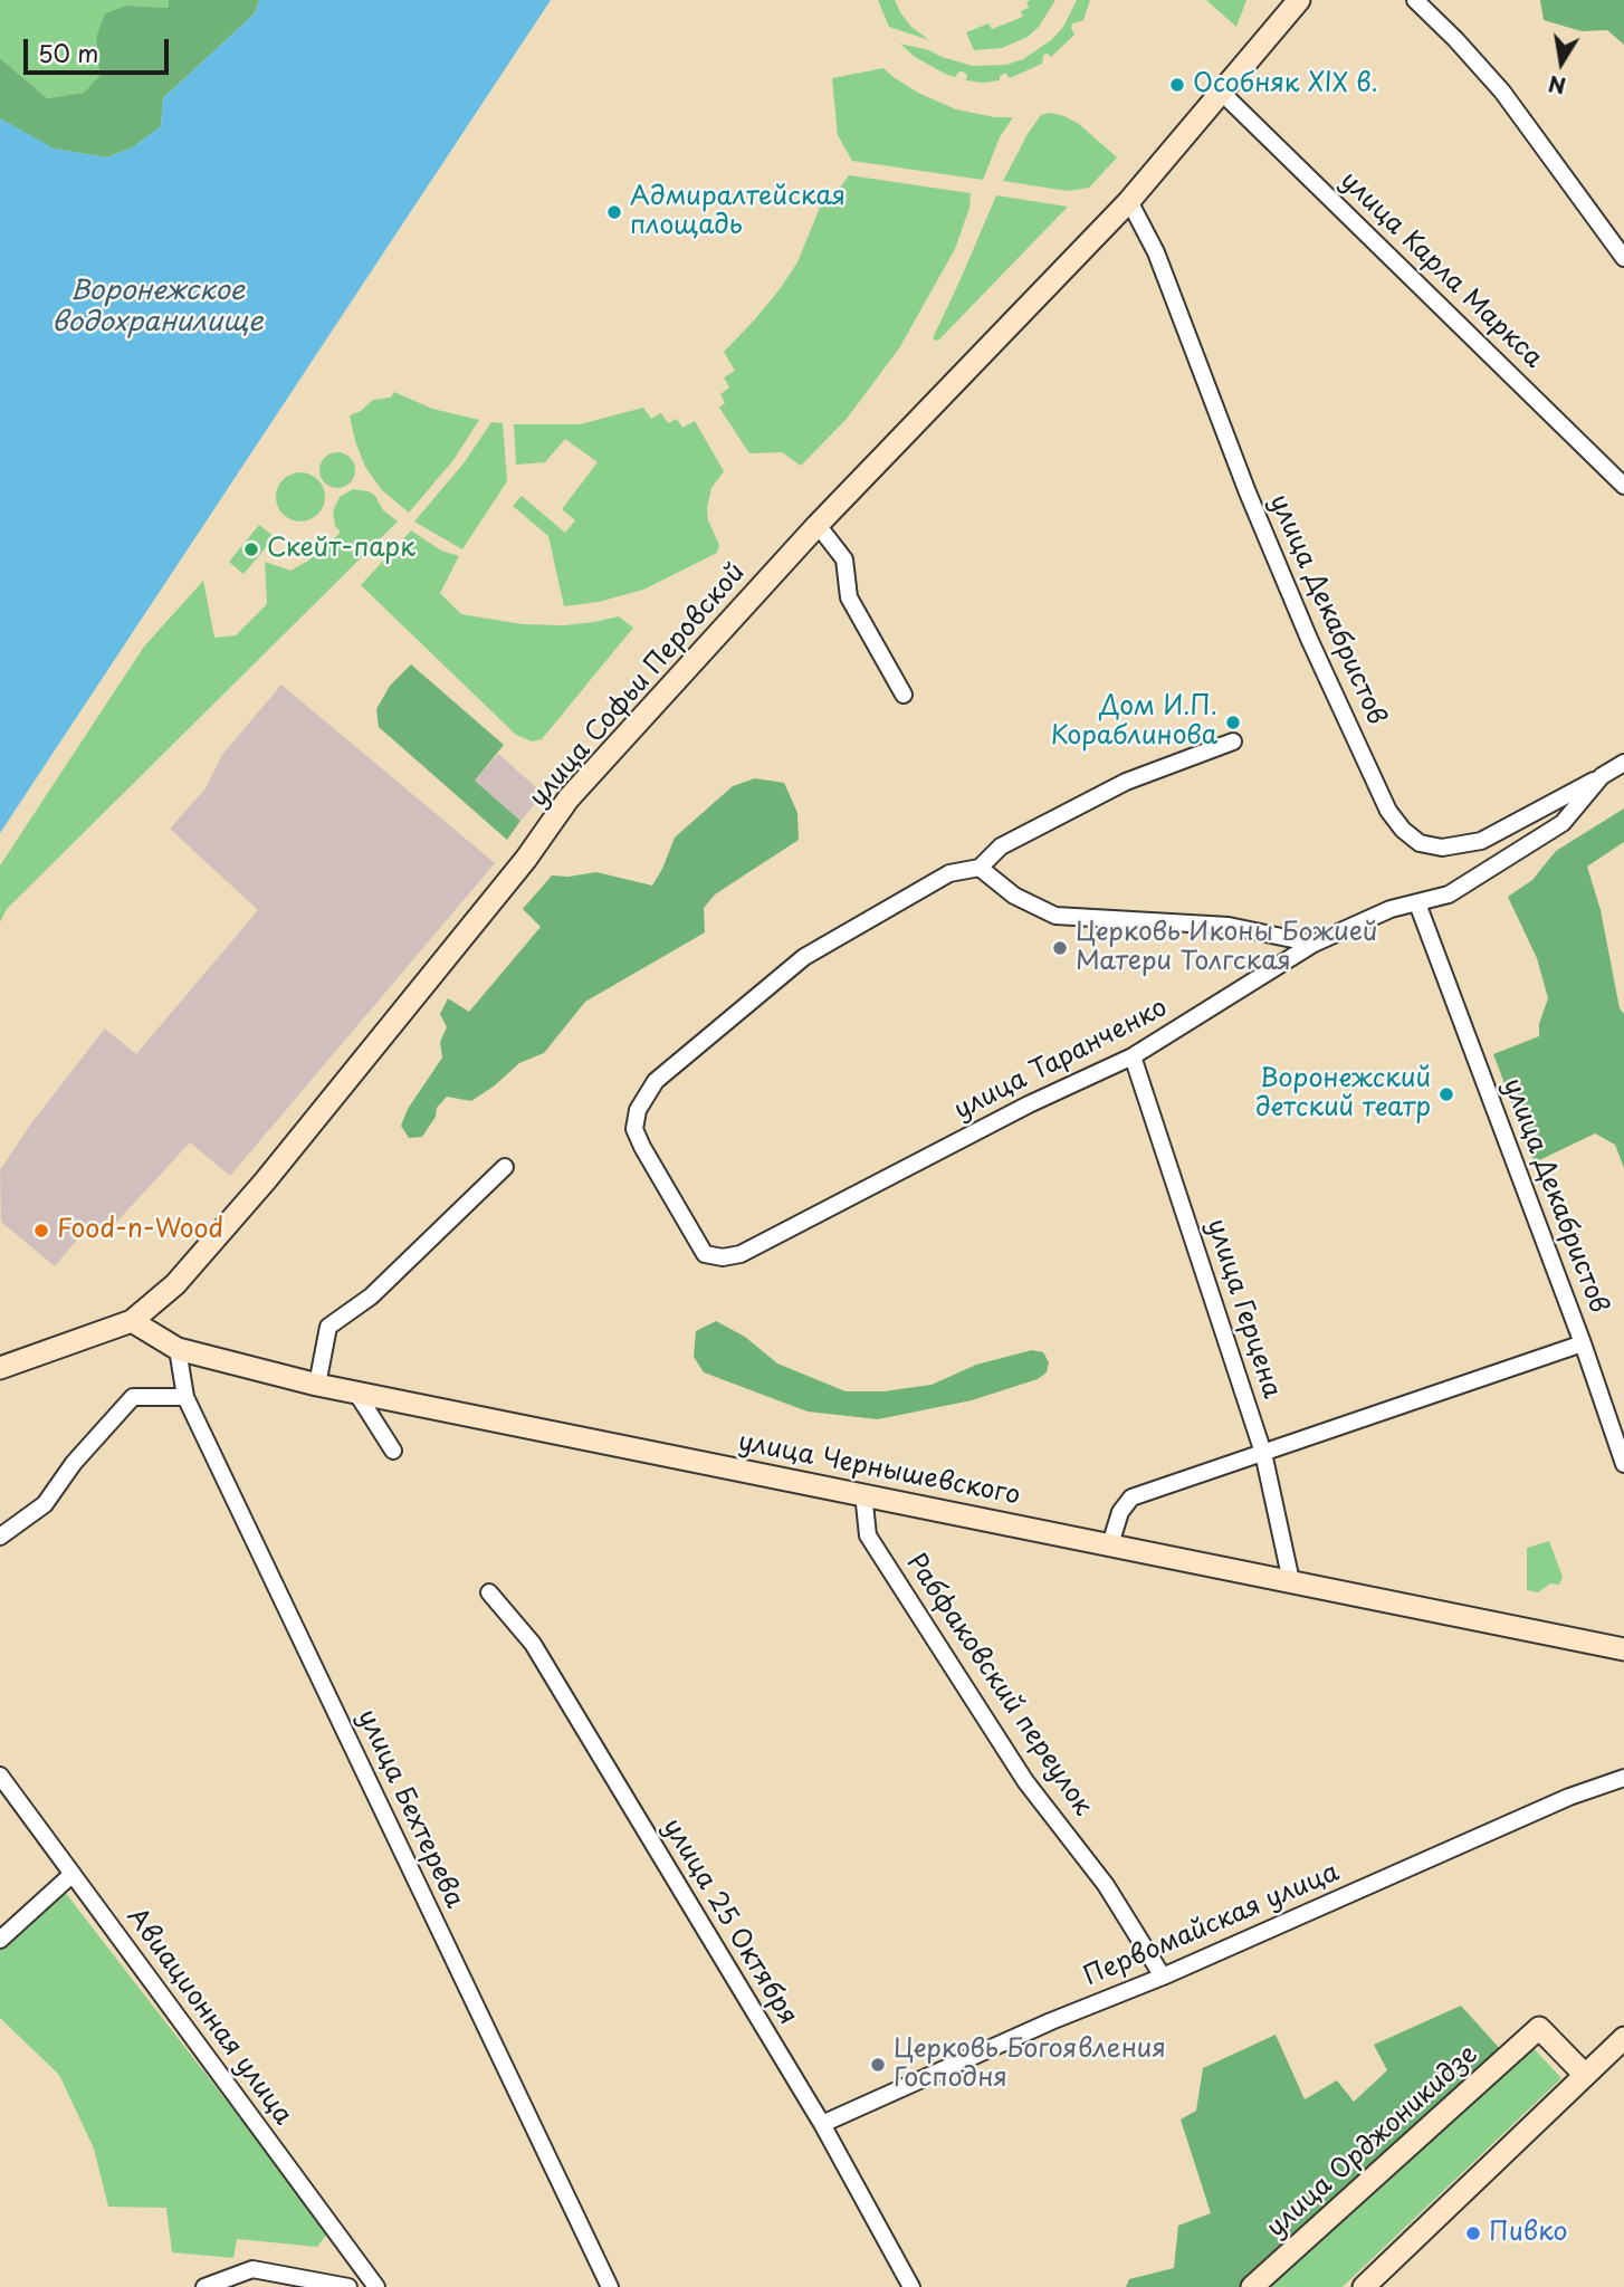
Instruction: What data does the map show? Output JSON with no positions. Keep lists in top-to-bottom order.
{
  "streets": {
    "street": [
      "улица Карла Маркса",
      "улица Декабристов",
      "улица Софьи Перовской",
      "улица Таранченко",
      "улица Герцена",
      "улица Чернышевского",
      "Рабфаковский переулок",
      "улица Бехтерева",
      "улица 25 Октября",
      "Первомайская улица",
      "Авиационная улица",
      "улица Орджоникидзе"
    ]
  },
  "crossings": [
    ["улица Карла Маркса", "улица Софьи Перовской"],
    ["улица Декабристов", "улица Софьи Перовской"],
    ["улица Декабристов", "улица Таранченко"],
    ["улица Софьи Перовской", "улица Чернышевского"],
    ["улица Таранченко", "улица Герцена"],
    ["улица Герцена", "улица Чернышевского"],
    ["улица Чернышевского", "Рабфаковский переулок"],
    ["улица Чернышевского", "улица Бехтерева"],
    ["Рабфаковский переулок", "Первомайская улица"],
    ["улица 25 Октября", "Первомайская улица"]
  ],
  "water": ["Воронежское водохранилище"],
  "places": [
    "Особняк XIX в.",
    "Адмиралтейская площадь",
    "Скейт-парк",
    "Дом И.П. Кораблинова",
    "Церковь Иконы Божией Матери Толгская",
    "Воронежский детский театр",
    "Food-n-Wood",
    "Церковь Богоявления Господня",
    "Пивко"
  ],
  "scale_bar": "50 m",
  "north": "bottom"
}
